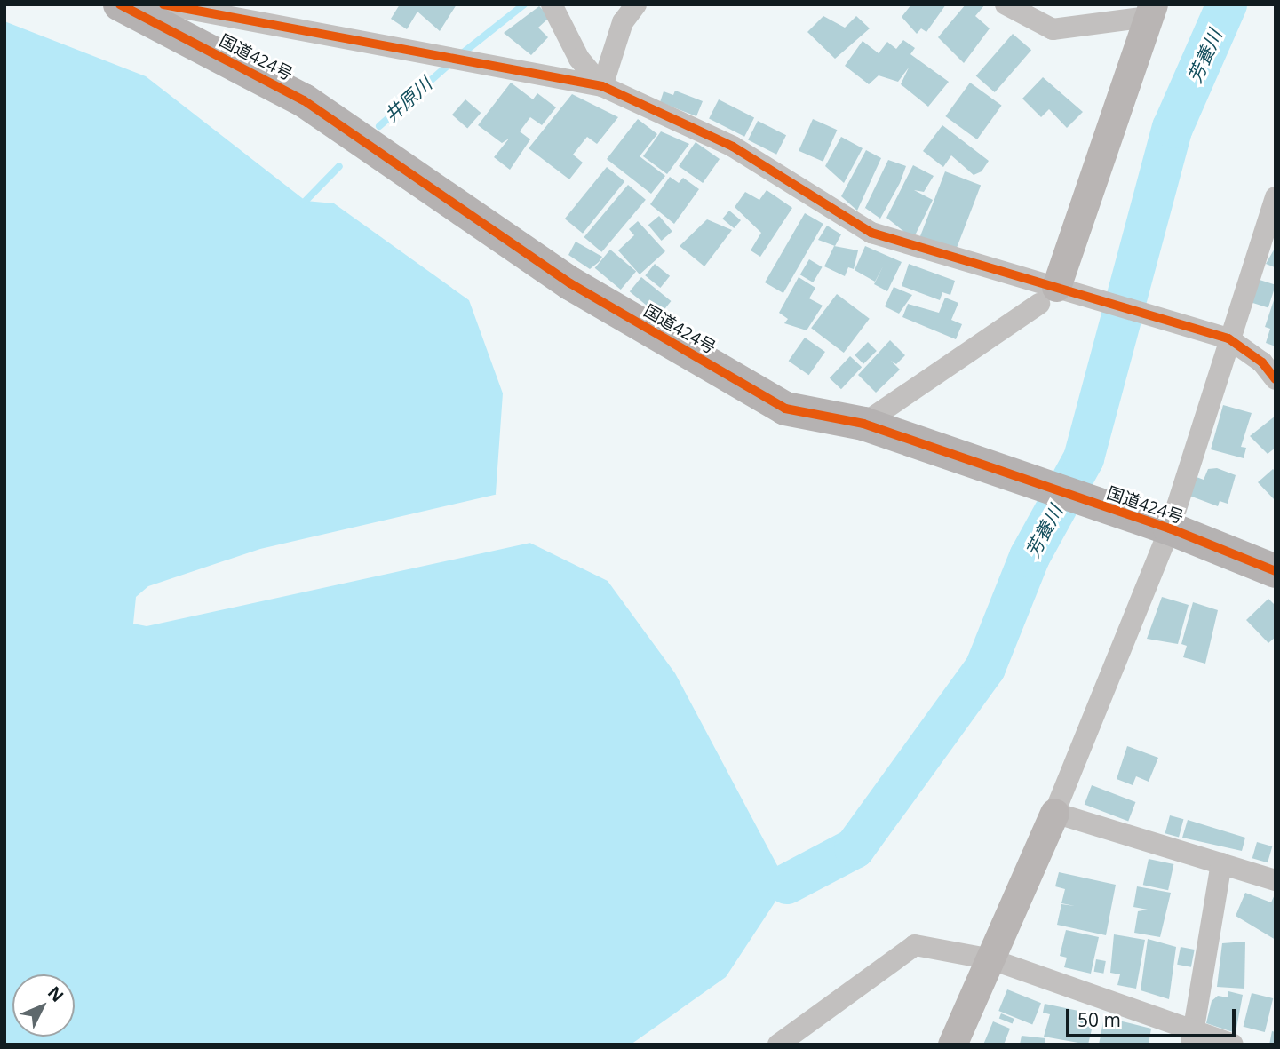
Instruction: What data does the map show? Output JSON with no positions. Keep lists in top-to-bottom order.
{
  "streets": {
    "highway": ["国道424号"]
  },
  "water": ["芳養川", "井原川"],
  "scale_bar": "50 m",
  "north": "top right"
}
